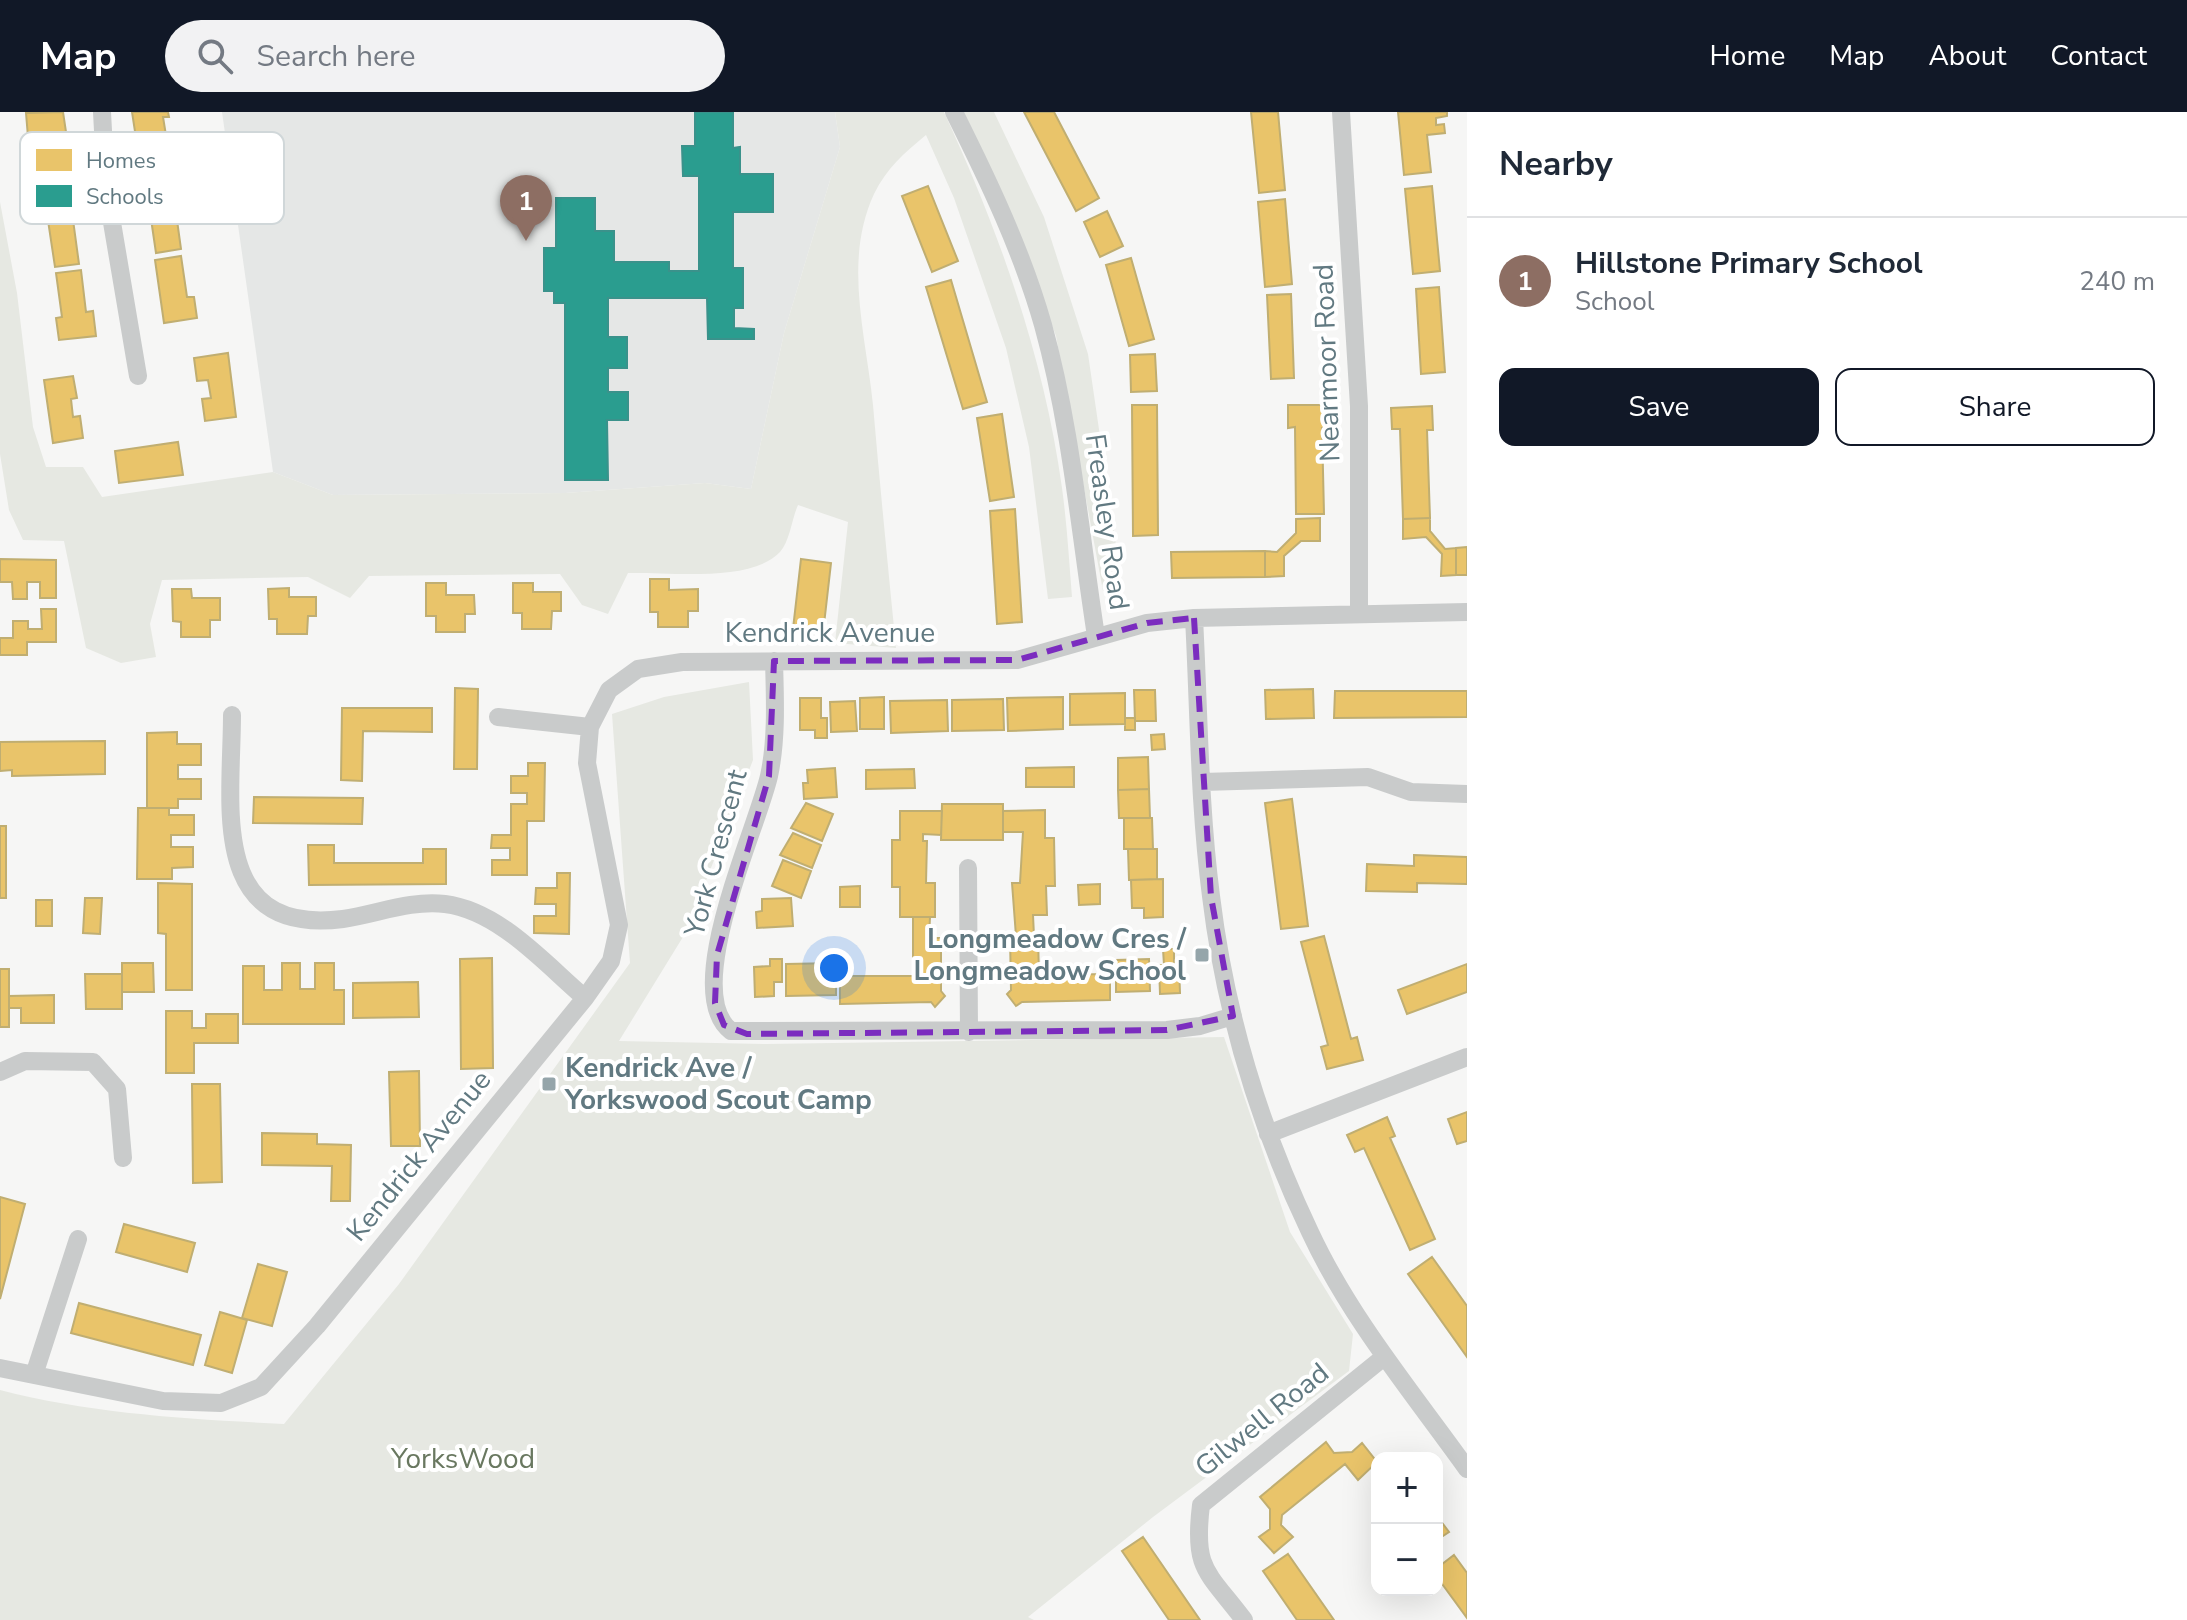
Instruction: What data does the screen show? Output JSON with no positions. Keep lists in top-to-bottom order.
{
  "streets": {
    "street": [
      "Nearmoor Road",
      "Freasley Road",
      "Kendrick Avenue",
      "York Crescent",
      "Gilwell Road"
    ]
  },
  "crossings": [
    ["Nearmoor Road", "Freasley Road"],
    ["Freasley Road", "Kendrick Avenue"],
    ["Kendrick Avenue", "York Crescent"]
  ],
  "parks": ["YorksWood"],
  "places": {
    "transit": ["Longmeadow Cres / Longmeadow School", "Kendrick Ave / Yorkswood Scout Camp"]
  },
  "legend": ["Homes", "Schools"],
  "page": {
    "header": "Map",
    "search": "Search here",
    "nav": [
      "Home",
      "Map",
      "About",
      "Contact"
    ],
    "heading": "Nearby",
    "pins": "1",
    "list": [
      {
        "mark": "1",
        "name": "Hillstone Primary School",
        "note": "School",
        "value": "240 m"
      }
    ],
    "buttons": ["Save", "Share"],
    "map_buttons": ["+", "−"]
  }
}
